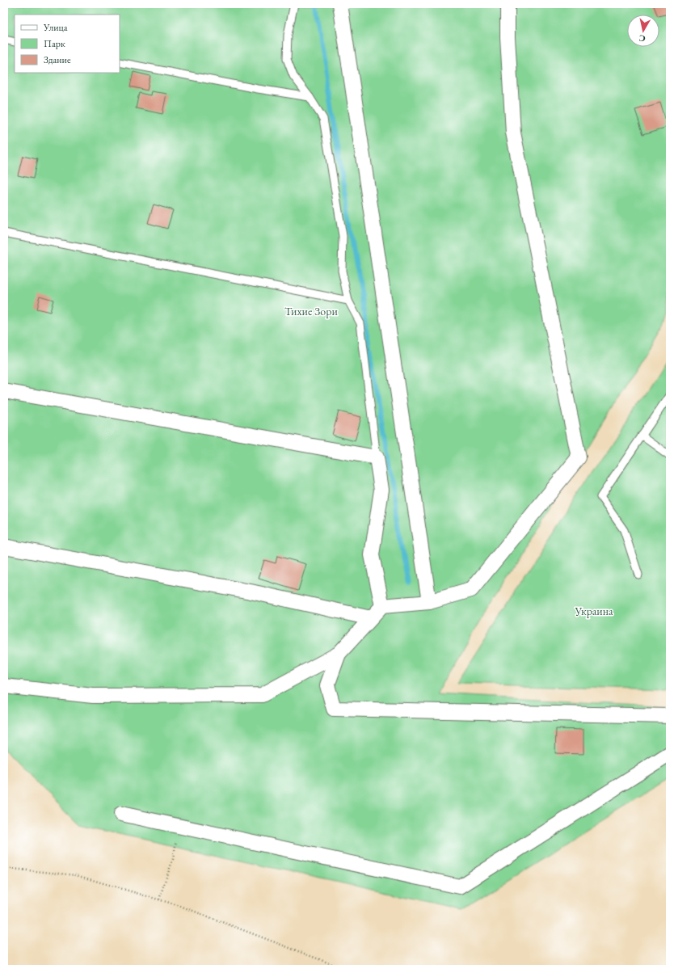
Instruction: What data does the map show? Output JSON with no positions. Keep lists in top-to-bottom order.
{
  "parks": ["Тихие Зори", "Украина"],
  "legend": ["Улица", "Парк", "Здание"],
  "north": "bottom"
}
